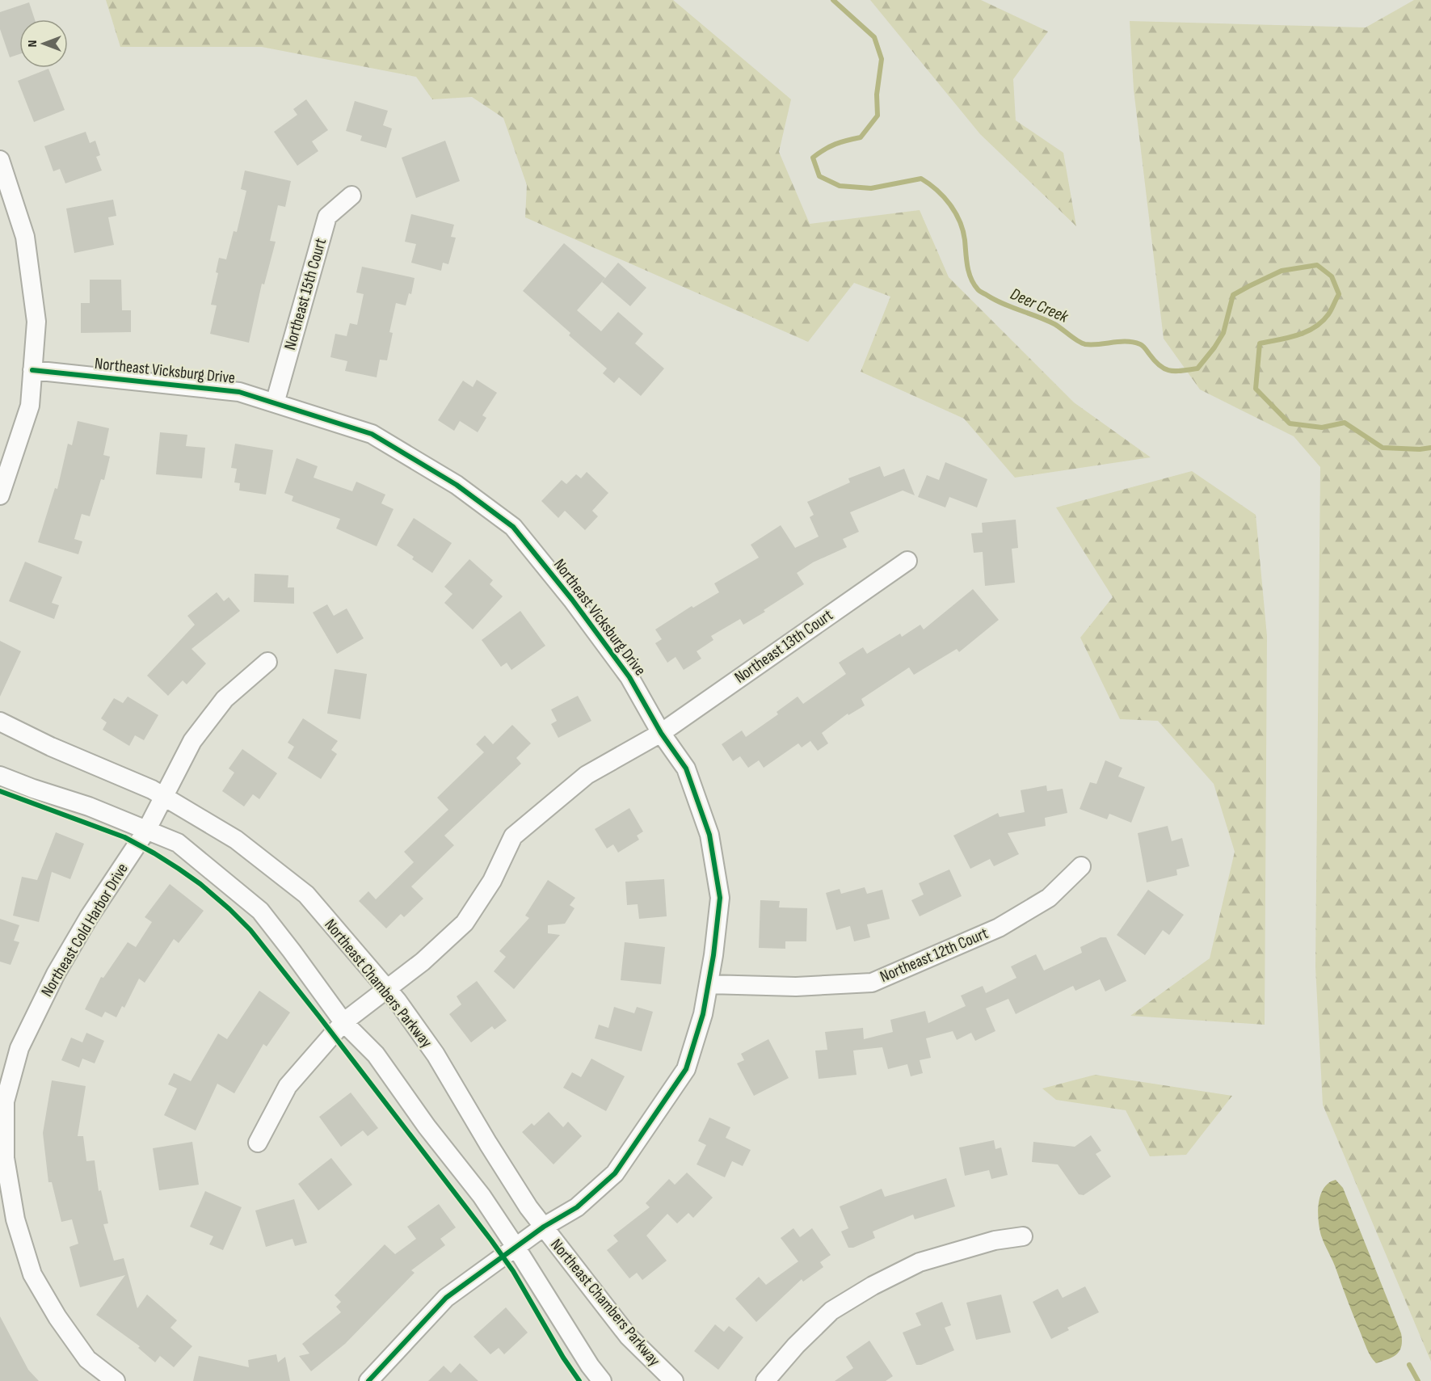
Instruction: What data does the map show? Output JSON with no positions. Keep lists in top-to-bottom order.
{
  "streets": {
    "street": [
      "Northeast 15th Court",
      "Northeast Vicksburg Drive",
      "Northeast 13th Court",
      "Northeast Cold Harbor Drive",
      "Northeast 12th Court",
      "Northeast Chambers Parkway"
    ]
  },
  "crossings": [
    ["Northeast 15th Court", "Northeast Vicksburg Drive"],
    ["Northeast Vicksburg Drive", "Northeast 13th Court"],
    ["Northeast Vicksburg Drive", "Northeast 12th Court"],
    ["Northeast Vicksburg Drive", "Northeast Chambers Parkway"],
    ["Northeast 13th Court", "Northeast Chambers Parkway"],
    ["Northeast Cold Harbor Drive", "Northeast Chambers Parkway"]
  ],
  "water": ["Deer Creek"],
  "north": "left"
}
